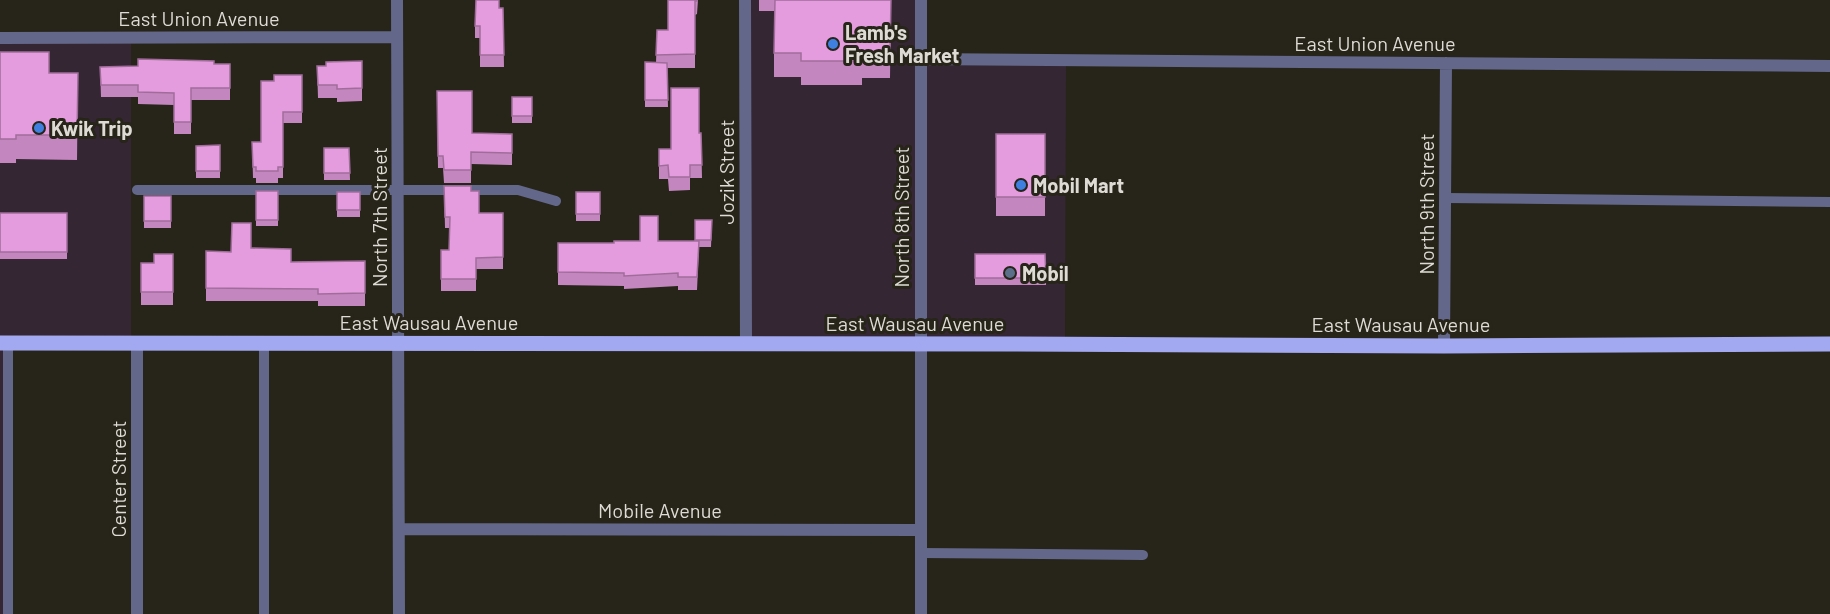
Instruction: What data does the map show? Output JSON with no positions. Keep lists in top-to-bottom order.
{
  "streets": {
    "main road": ["East Wausau Avenue"],
    "street": [
      "East Union Avenue",
      "Jozik Street",
      "North 9th Street",
      "North 7th Street",
      "North 8th Street",
      "Center Street",
      "Mobile Avenue"
    ]
  },
  "crossings": [
    ["East Union Avenue", "North 9th Street"],
    ["East Union Avenue", "North 7th Street"],
    ["East Union Avenue", "North 8th Street"],
    ["Jozik Street", "East Wausau Avenue"],
    ["North 9th Street", "East Wausau Avenue"],
    ["North 7th Street", "East Wausau Avenue"],
    ["North 7th Street", "Mobile Avenue"],
    ["North 8th Street", "East Wausau Avenue"],
    ["North 8th Street", "Mobile Avenue"],
    ["East Wausau Avenue", "Center Street"]
  ],
  "places": [
    "Lamb's Fresh Market",
    "Kwik Trip",
    "Mobil Mart",
    "Mobil"
  ]
}
